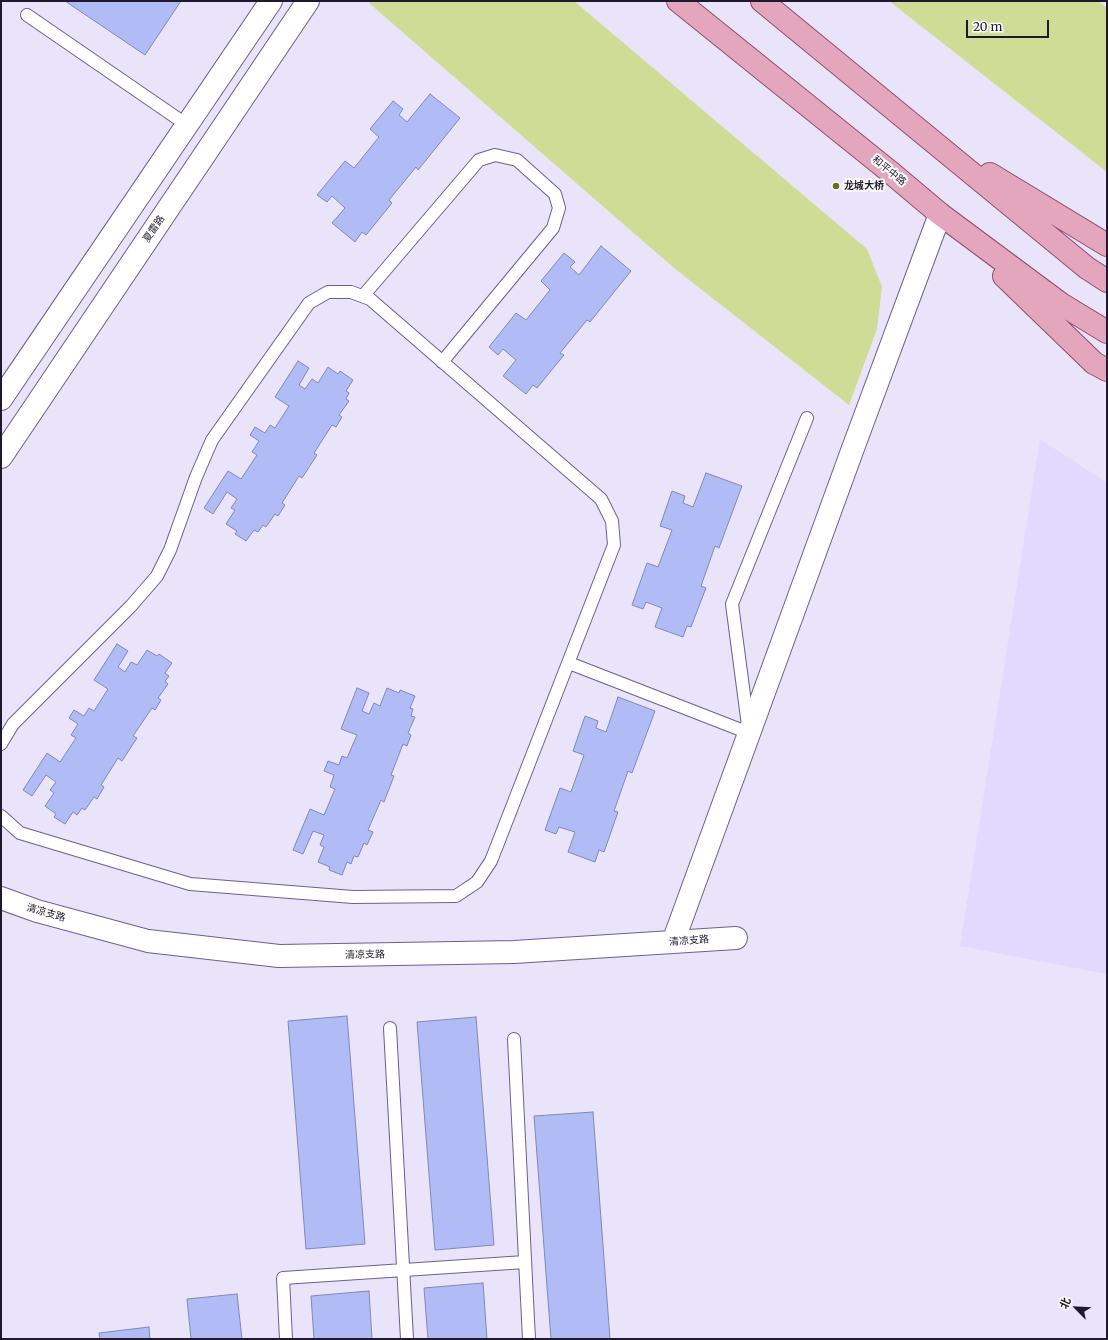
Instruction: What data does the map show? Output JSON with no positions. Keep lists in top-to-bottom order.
{
  "streets": {
    "main road": ["和平中路"],
    "street": ["夏雷路", "清凉支路"]
  },
  "places": ["龙城大桥"],
  "scale_bar": "20 m",
  "north": "top left"
}
